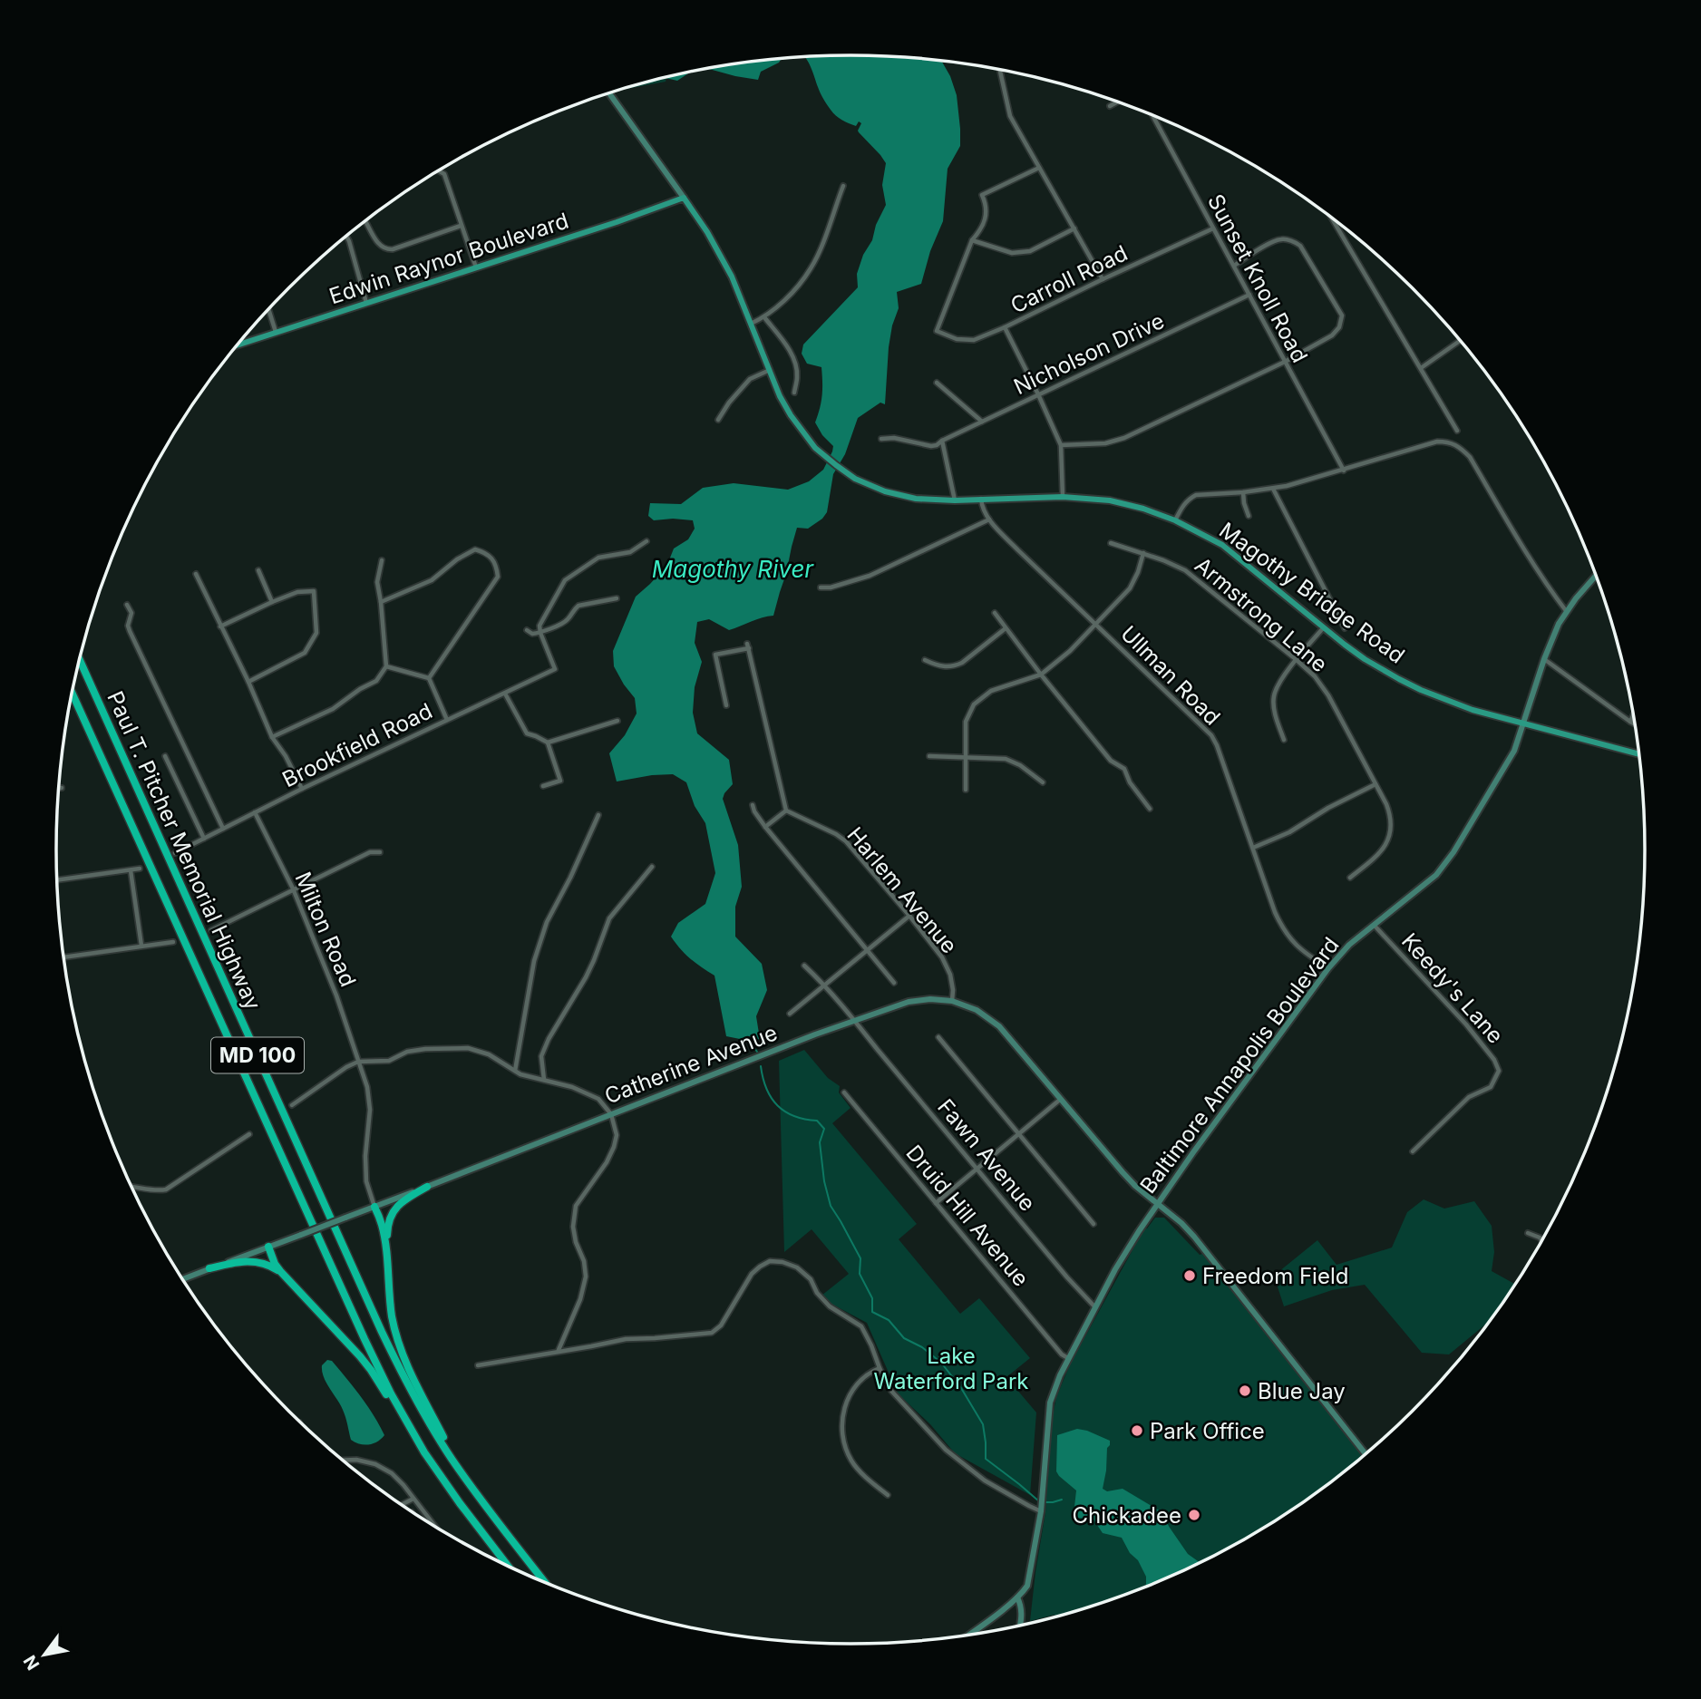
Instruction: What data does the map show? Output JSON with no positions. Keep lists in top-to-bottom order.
{
  "streets": {
    "highway": ["Paul T. Pitcher Memorial Highway", "MD 100"],
    "main road": [
      "Edwin Raynor Boulevard",
      "Magothy Bridge Road",
      "Catherine Avenue",
      "Baltimore Annapolis Boulevard"
    ],
    "street": [
      "Sunset Knoll Road",
      "Carroll Road",
      "Nicholson Drive",
      "Armstrong Lane",
      "Ullman Road",
      "Brookfield Road",
      "Harlem Avenue",
      "Milton Road",
      "Keedy's Lane",
      "Fawn Avenue",
      "Druid Hill Avenue"
    ]
  },
  "crossings": [
    ["Edwin Raynor Boulevard", "Magothy Bridge Road"],
    ["Sunset Knoll Road", "Carroll Road"],
    ["Sunset Knoll Road", "Nicholson Drive"],
    ["Magothy Bridge Road", "Ullman Road"],
    ["Magothy Bridge Road", "Baltimore Annapolis Boulevard"],
    ["Ullman Road", "Baltimore Annapolis Boulevard"],
    ["Brookfield Road", "Milton Road"],
    ["Harlem Avenue", "Catherine Avenue"],
    ["Milton Road", "Catherine Avenue"],
    ["Keedy's Lane", "Baltimore Annapolis Boulevard"],
    ["Catherine Avenue", "Baltimore Annapolis Boulevard"],
    ["Catherine Avenue", "Fawn Avenue"],
    ["Baltimore Annapolis Boulevard", "Fawn Avenue"],
    ["Baltimore Annapolis Boulevard", "Druid Hill Avenue"]
  ],
  "water": ["Magothy River"],
  "parks": ["Lake Waterford Park"],
  "places": [
    "Freedom Field",
    "Blue Jay",
    "Park Office",
    "Chickadee"
  ],
  "north": "bottom left"
}
